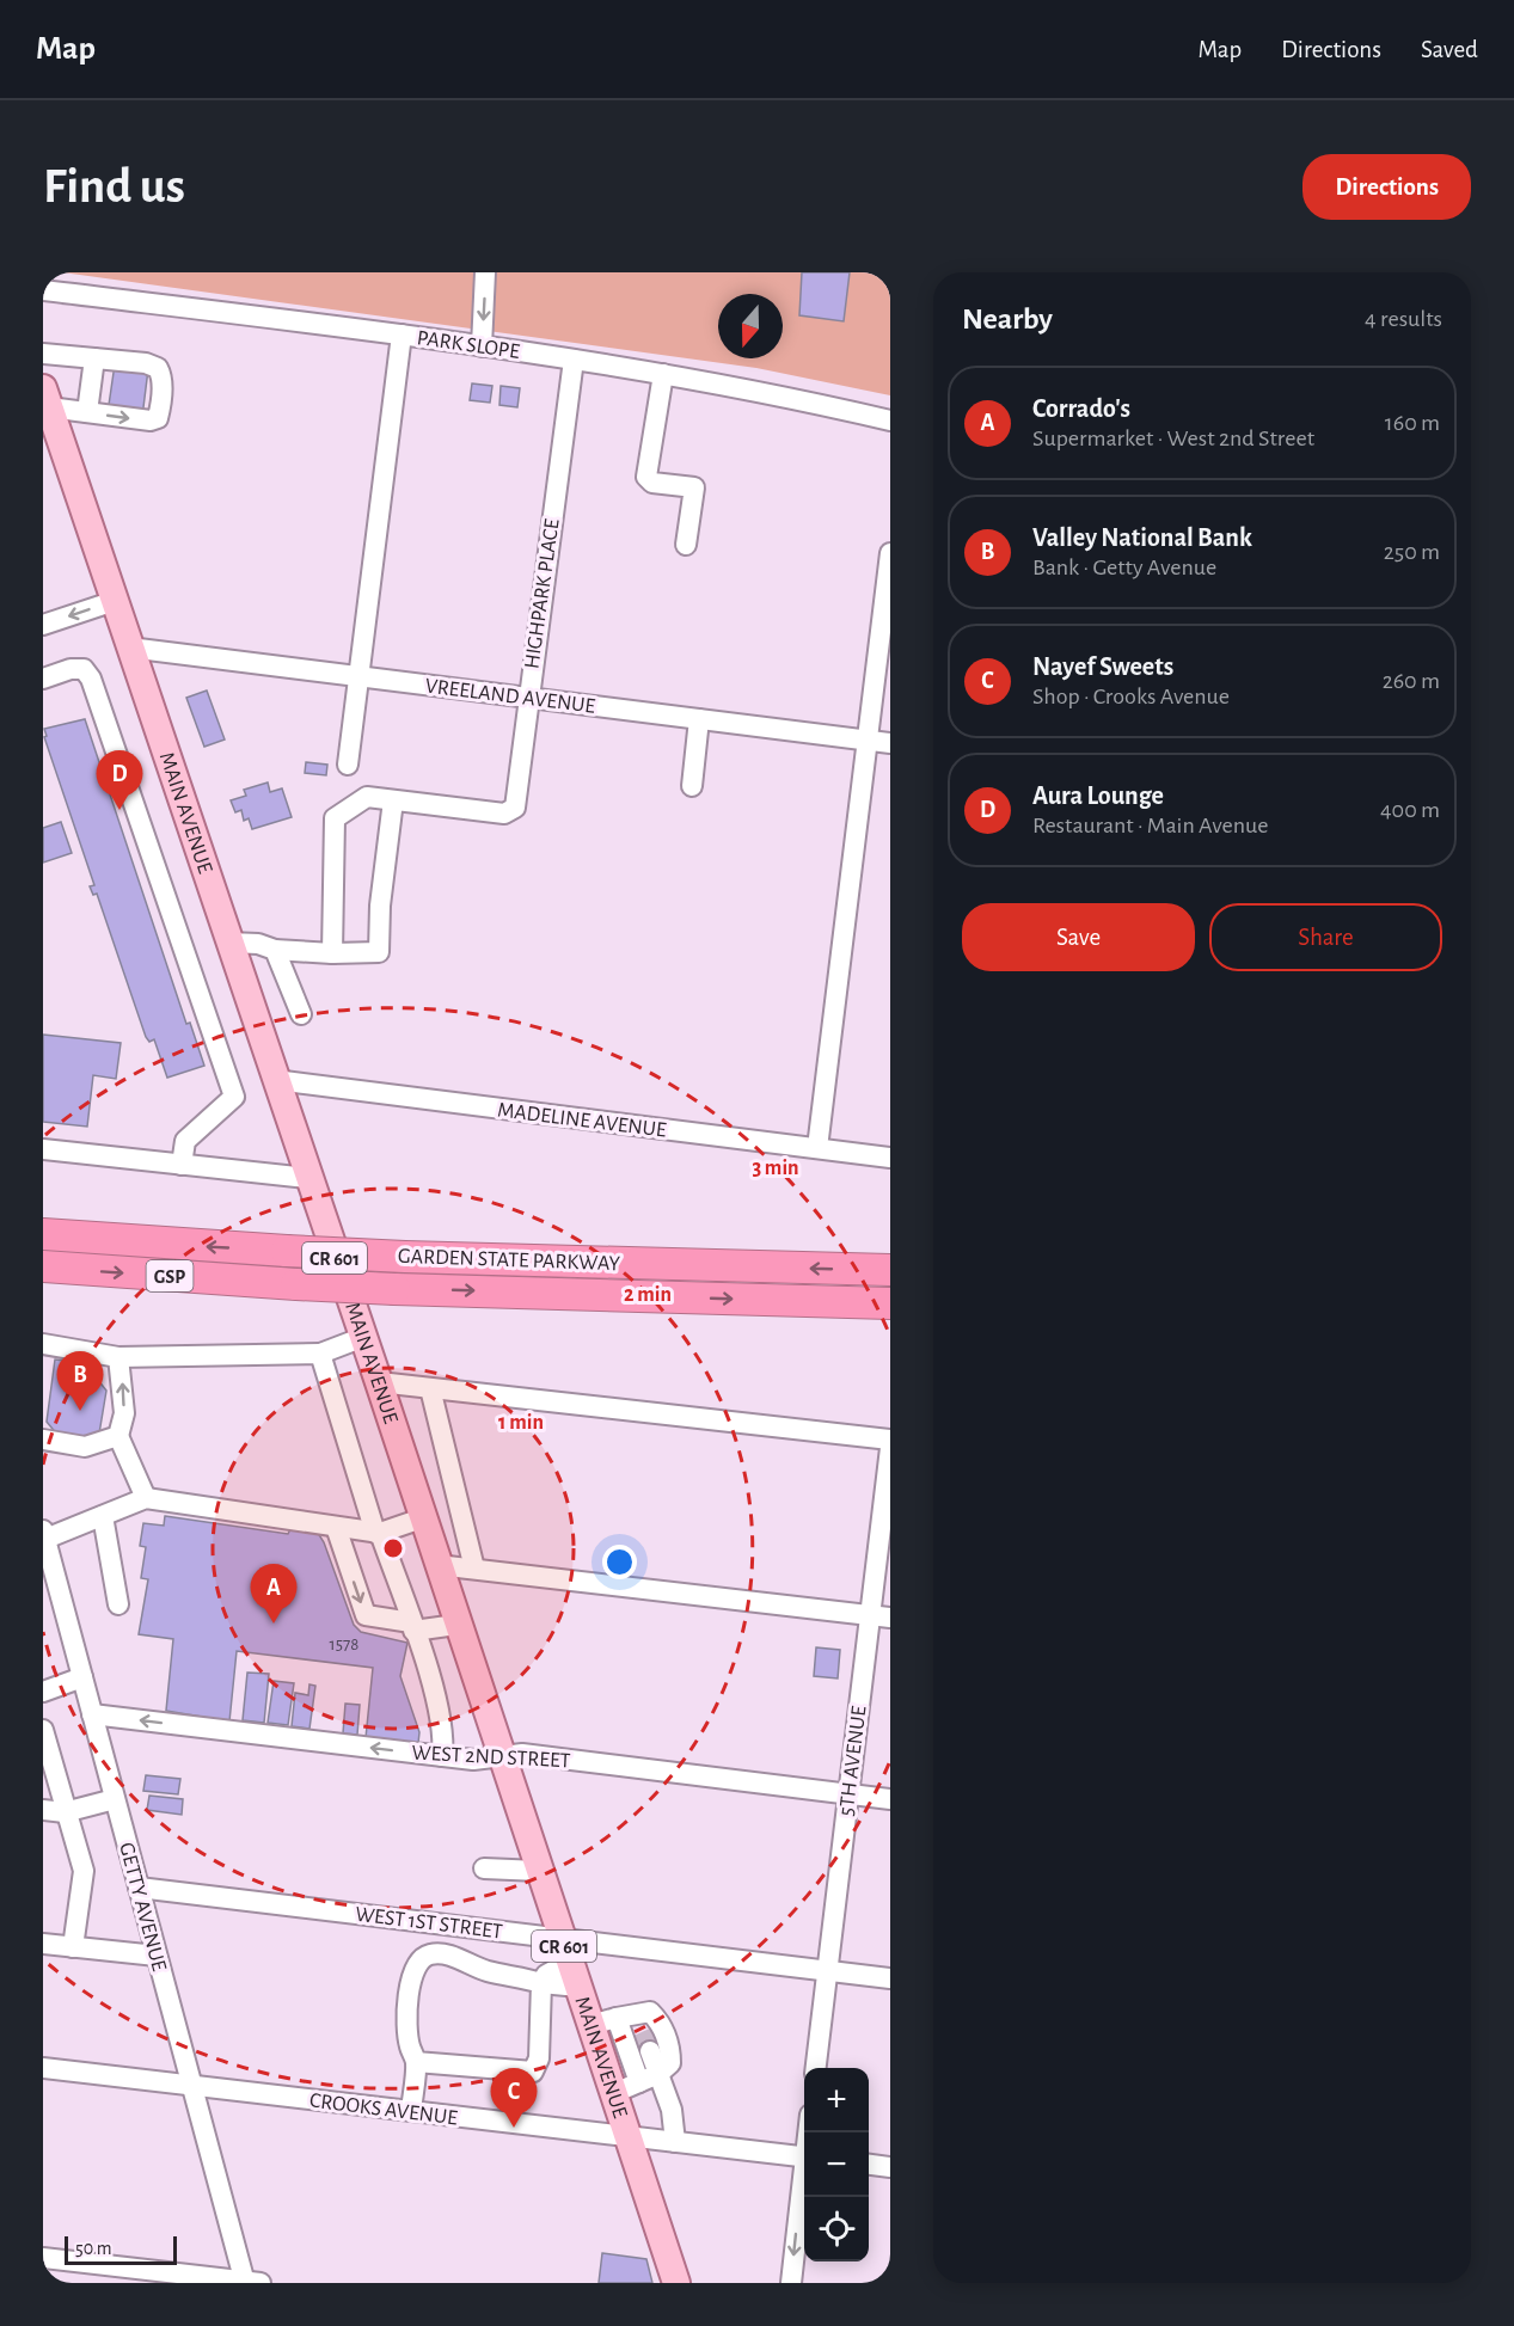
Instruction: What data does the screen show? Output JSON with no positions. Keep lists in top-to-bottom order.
{
  "streets": {
    "highway": ["GARDEN STATE PARKWAY", "GSP"],
    "main road": ["MAIN AVENUE", "CR 601"],
    "street": [
      "PARK SLOPE",
      "HIGHPARK PLACE",
      "VREELAND AVENUE",
      "MADELINE AVENUE",
      "WEST 2ND STREET",
      "5TH AVENUE",
      "GETTY AVENUE",
      "WEST 1ST STREET",
      "CROOKS AVENUE"
    ]
  },
  "crossings": [
    ["PARK SLOPE", "HIGHPARK PLACE"],
    ["HIGHPARK PLACE", "VREELAND AVENUE"],
    ["VREELAND AVENUE", "MAIN AVENUE"],
    ["MAIN AVENUE", "MADELINE AVENUE"],
    ["MAIN AVENUE", "CR 601"],
    ["MAIN AVENUE", "WEST 2ND STREET"],
    ["MAIN AVENUE", "WEST 1ST STREET"],
    ["MAIN AVENUE", "CROOKS AVENUE"],
    ["CR 601", "CROOKS AVENUE"],
    ["WEST 2ND STREET", "5TH AVENUE"],
    ["WEST 2ND STREET", "GETTY AVENUE"],
    ["5TH AVENUE", "WEST 1ST STREET"],
    ["GETTY AVENUE", "WEST 1ST STREET"],
    ["GETTY AVENUE", "CROOKS AVENUE"]
  ],
  "one_way": ["WEST 2ND STREET"],
  "house_numbers": ["1578"],
  "scale_bar": "50 m",
  "north": "bottom",
  "page": {
    "header": "Map",
    "nav": ["Map", "Directions", "Saved"],
    "buttons": [
      "Directions",
      ["Save", "Share"]
    ],
    "title": "Find us",
    "heading": ["Nearby", "4 results"],
    "list": [
      {
        "mark": "A",
        "name": "Corrado's",
        "note": "Supermarket · West 2nd Street",
        "value": "160 m"
      },
      {
        "mark": "B",
        "name": "Valley National Bank",
        "note": "Bank · Getty Avenue",
        "value": "250 m"
      },
      {
        "mark": "C",
        "name": "Nayef Sweets",
        "note": "Shop · Crooks Avenue",
        "value": "260 m"
      },
      {
        "mark": "D",
        "name": "Aura Lounge",
        "note": "Restaurant · Main Avenue",
        "value": "400 m"
      }
    ],
    "pins": [
      "D",
      "B",
      "A",
      "C"
    ],
    "map_buttons": ["+", "−"],
    "scale": "50 m"
  },
  "rings": ["3 min", "2 min", "1 min"]
}
